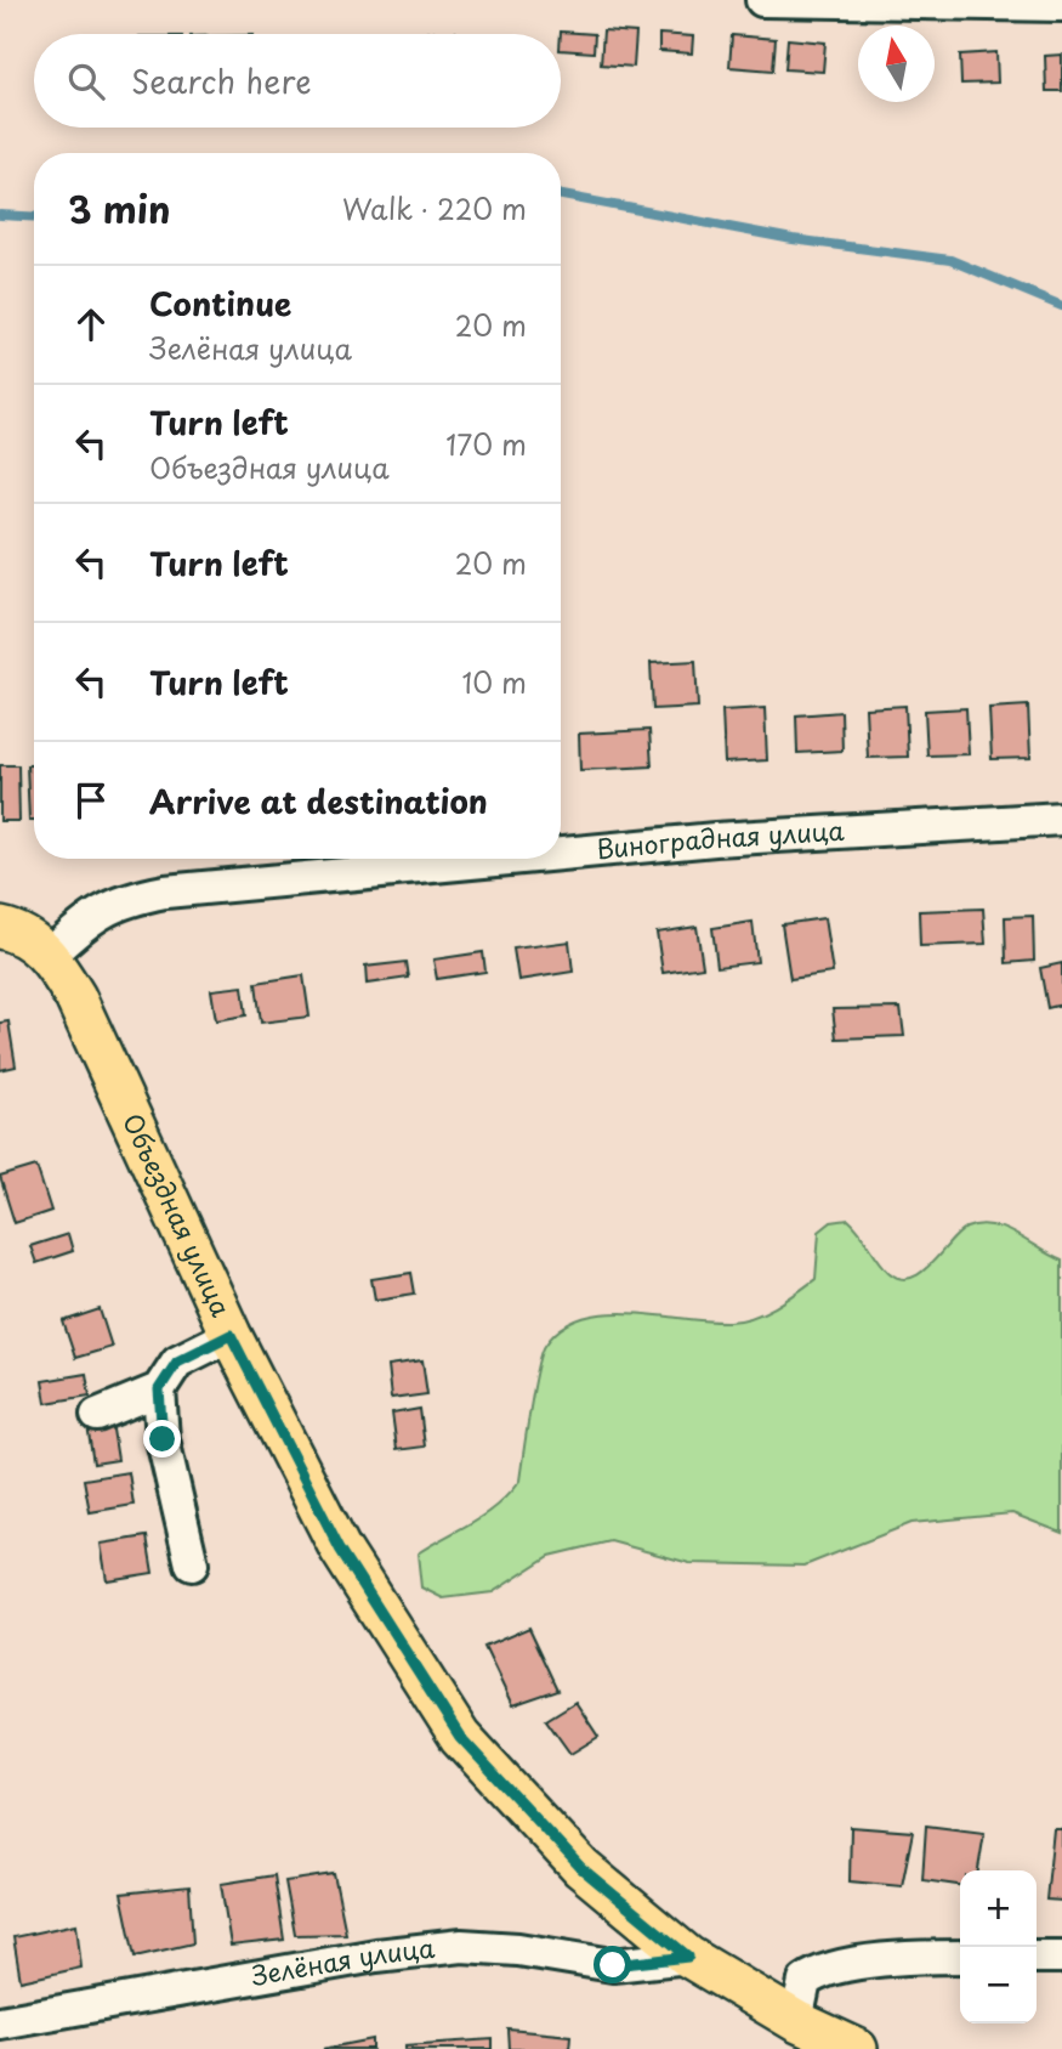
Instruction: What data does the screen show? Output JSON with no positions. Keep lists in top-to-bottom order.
{
  "streets": {
    "main road": ["Объездная улица"],
    "street": ["Виноградная улица", "Зелёная улица"]
  },
  "crossings": [
    ["Виноградная улица", "Объездная улица"],
    ["Объездная улица", "Зелёная улица"]
  ],
  "north": "top",
  "page": {
    "search": "Search here",
    "heading": ["3 min", "Walk · 220 m"],
    "list": [
      ["Continue", "Зелёная улица", "20 m"],
      ["Turn left", "Объездная улица", "170 m"],
      ["Turn left", "20 m"],
      ["Turn left", "10 m"],
      "Arrive at destination"
    ],
    "map_buttons": ["+", "−"]
  }
}
